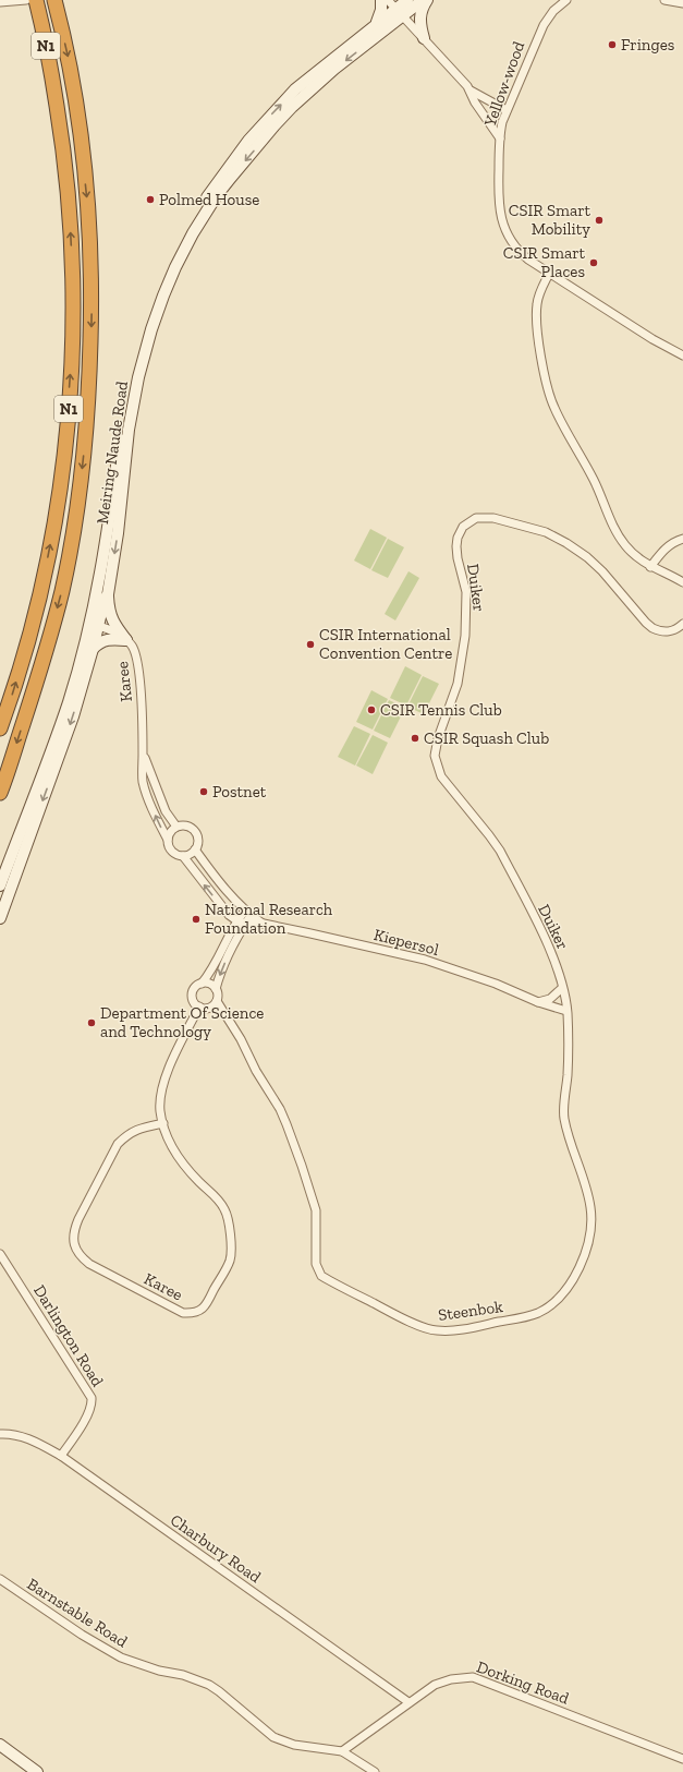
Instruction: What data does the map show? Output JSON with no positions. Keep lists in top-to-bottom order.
{
  "streets": {
    "highway": ["N1"],
    "street": [
      "Yellow-wood",
      "Meiring Naude Road",
      "Duiker",
      "Karee",
      "Kiepersol",
      "Steenbok",
      "Darlington Road",
      "Charbury Road",
      "Barnstable Road",
      "Dorking Road"
    ]
  },
  "crossings": [
    ["Meiring Naude Road", "Karee"],
    ["Duiker", "Kiepersol"],
    ["Duiker", "Steenbok"],
    ["Kiepersol", "Steenbok"],
    ["Darlington Road", "Charbury Road"],
    ["Charbury Road", "Dorking Road"],
    ["Barnstable Road", "Dorking Road"]
  ],
  "places": [
    "Fringes",
    "Polmed House",
    "CSIR Smart Mobility",
    "CSIR Smart Places",
    "CSIR International Convention Centre",
    "CSIR Tennis Club",
    "CSIR Squash Club",
    "Postnet",
    "National Research Foundation",
    "Department Of Science and Technology"
  ]
}
